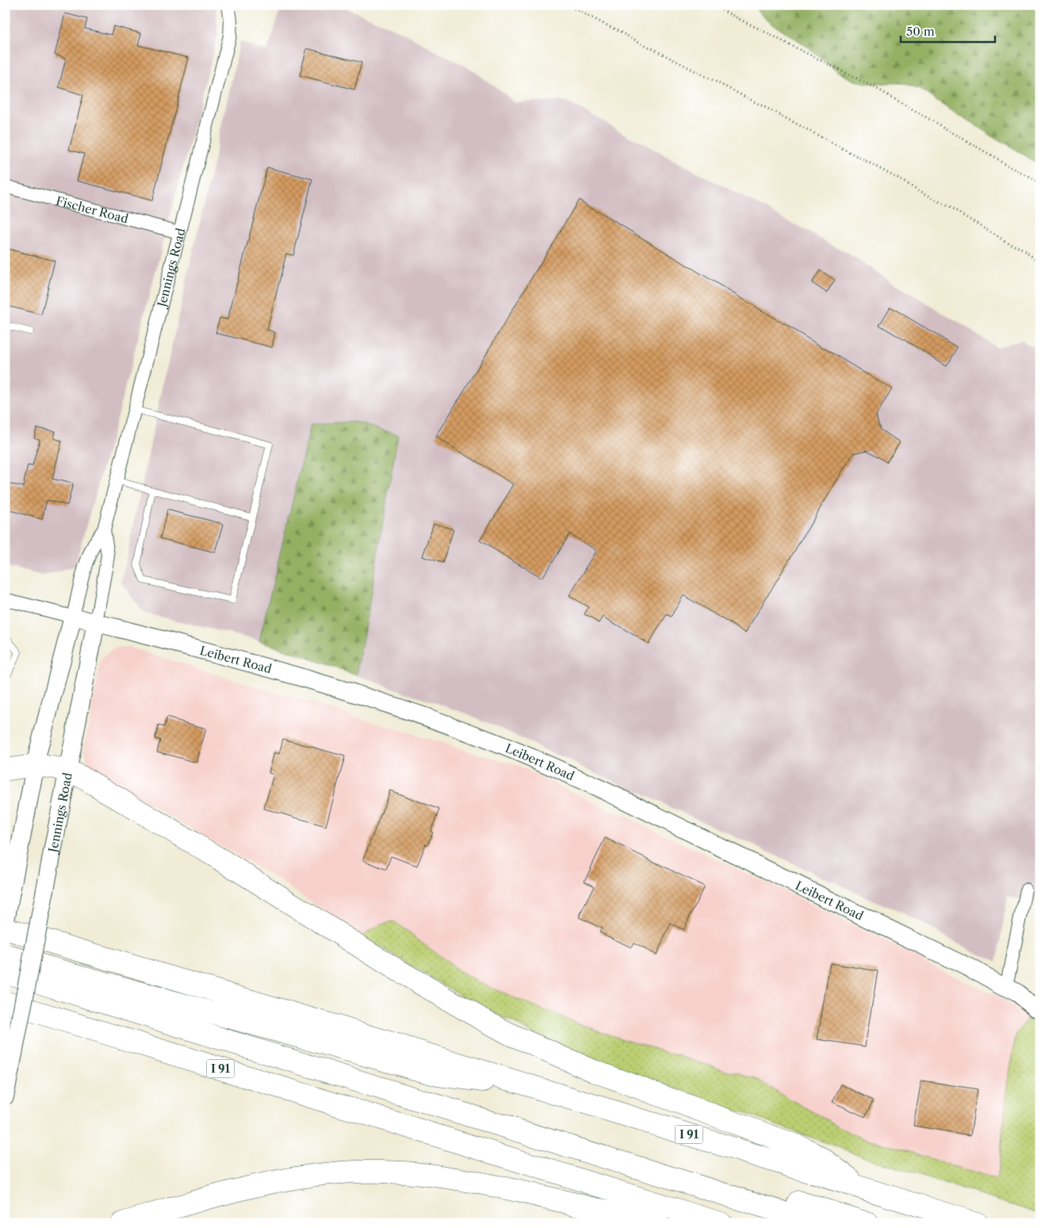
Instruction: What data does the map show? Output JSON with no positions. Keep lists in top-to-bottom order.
{
  "streets": {
    "highway": ["I 91"],
    "street": ["Fischer Road", "Jennings Road", "Leibert Road"]
  },
  "crossings": [
    ["Fischer Road", "Jennings Road"],
    ["Jennings Road", "Leibert Road"]
  ],
  "scale_bar": "50 m"
}
